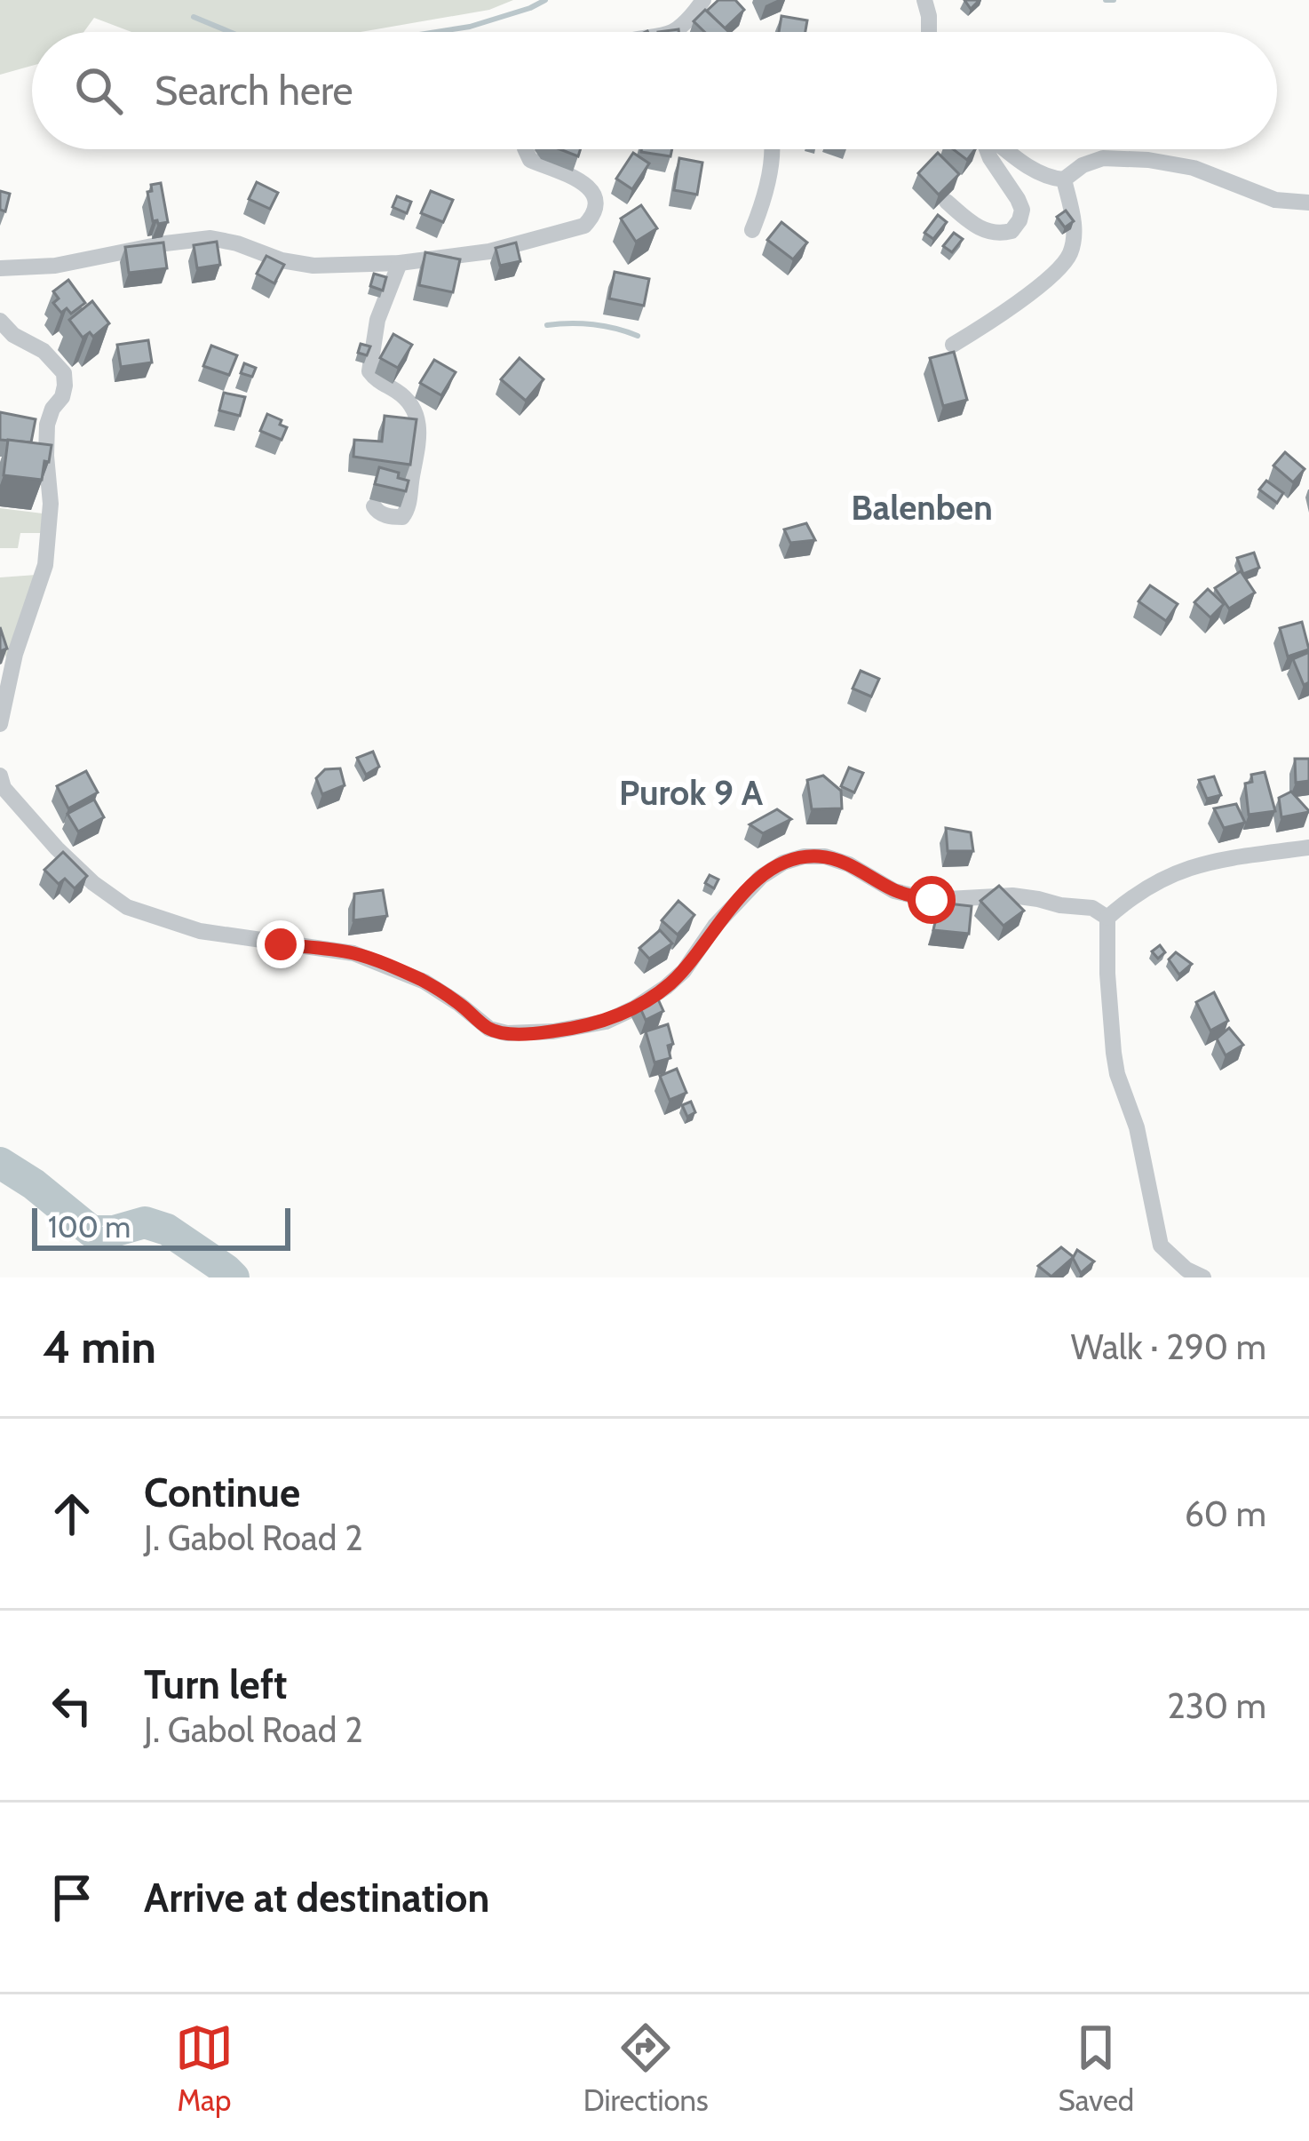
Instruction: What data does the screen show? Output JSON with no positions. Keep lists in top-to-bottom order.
{
  "districts": ["Balenben", "Purok 9 A"],
  "scale_bar": "100 m",
  "page": {
    "search": "Search here",
    "scale": "100 m",
    "heading": ["4 min", "Walk · 290 m"],
    "list": [
      ["Continue", "J. Gabol Road 2", "60 m"],
      ["Turn left", "J. Gabol Road 2", "230 m"],
      "Arrive at destination"
    ],
    "nav": ["Map", "Directions", "Saved"]
  }
}
